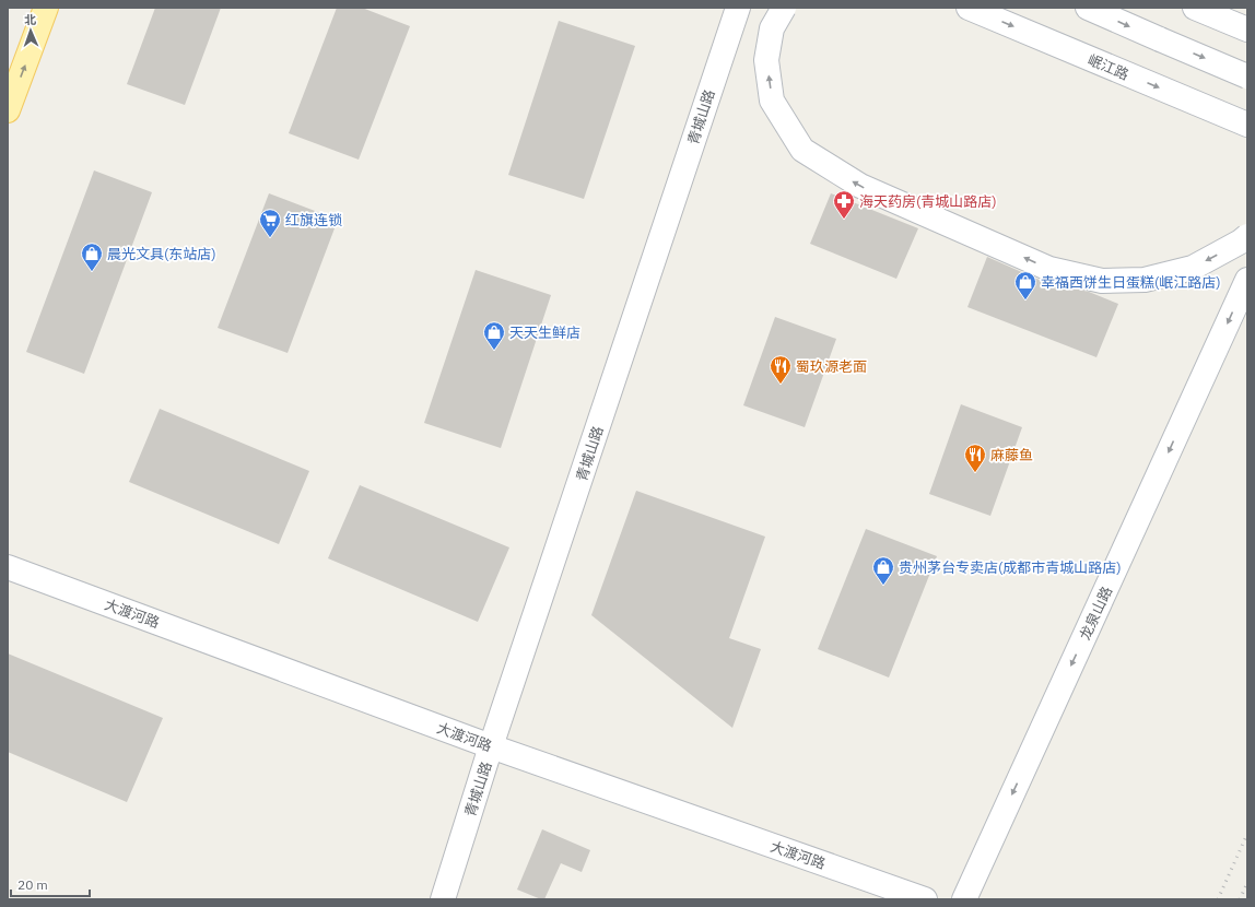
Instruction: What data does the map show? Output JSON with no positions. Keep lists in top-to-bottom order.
{
  "streets": {
    "street": [
      "岷江路",
      "青城山路",
      "大渡河路",
      "龙泉山路"
    ]
  },
  "crossings": [
    ["青城山路", "大渡河路"]
  ],
  "one_way": ["龙泉山路"],
  "places": {
    "pharmacy": ["海天药房(青城山路店)"],
    "supermarket": ["红旗连锁"],
    "shop": [
      "晨光文具(东站店)",
      "幸福西饼生日蛋糕(岷江路店)",
      "天天生鲜店",
      "贵州茅台专卖店(成都市青城山路店)"
    ],
    "restaurant": ["蜀玖源老面", "麻藤鱼"]
  },
  "scale_bar": "20 m",
  "north": "top"
}
